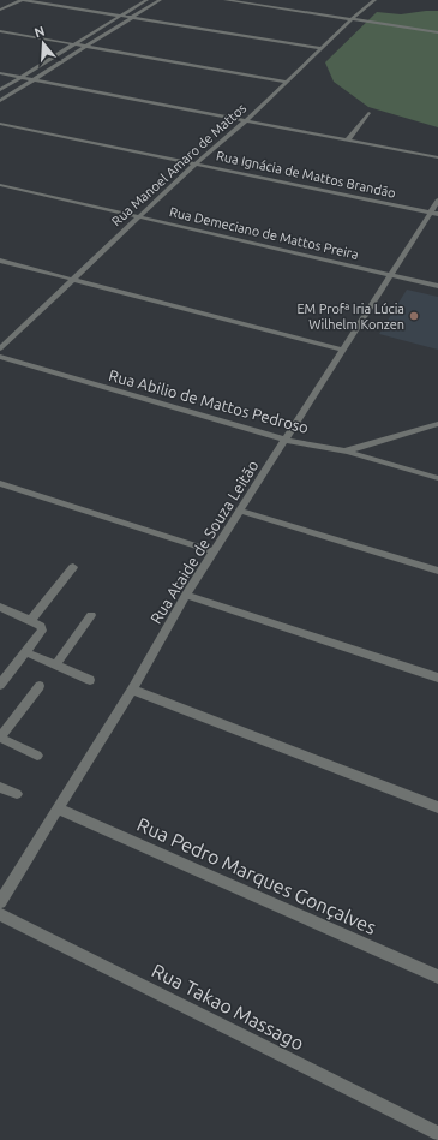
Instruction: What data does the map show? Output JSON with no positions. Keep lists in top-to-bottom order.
{
  "streets": {
    "street": [
      "Rua Manoel Amaro de Mattos",
      "Rua Ignácia de Mattos Brandão",
      "Rua Demeciano de Mattos Preira",
      "Rua Abilio de Mattos Pedroso",
      "Rua Ataide de Souza Leitão",
      "Rua Pedro Marques Gonçalves",
      "Rua Takao Massago"
    ]
  },
  "crossings": [
    ["Rua Manoel Amaro de Mattos", "Rua Ignácia de Mattos Brandão"],
    ["Rua Manoel Amaro de Mattos", "Rua Demeciano de Mattos Preira"],
    ["Rua Ignácia de Mattos Brandão", "Rua Ataide de Souza Leitão"],
    ["Rua Demeciano de Mattos Preira", "Rua Ataide de Souza Leitão"],
    ["Rua Abilio de Mattos Pedroso", "Rua Ataide de Souza Leitão"],
    ["Rua Ataide de Souza Leitão", "Rua Pedro Marques Gonçalves"]
  ],
  "places": ["EM Profª Iria Lúcia Wilhelm Konzen"],
  "north": "top"
}
